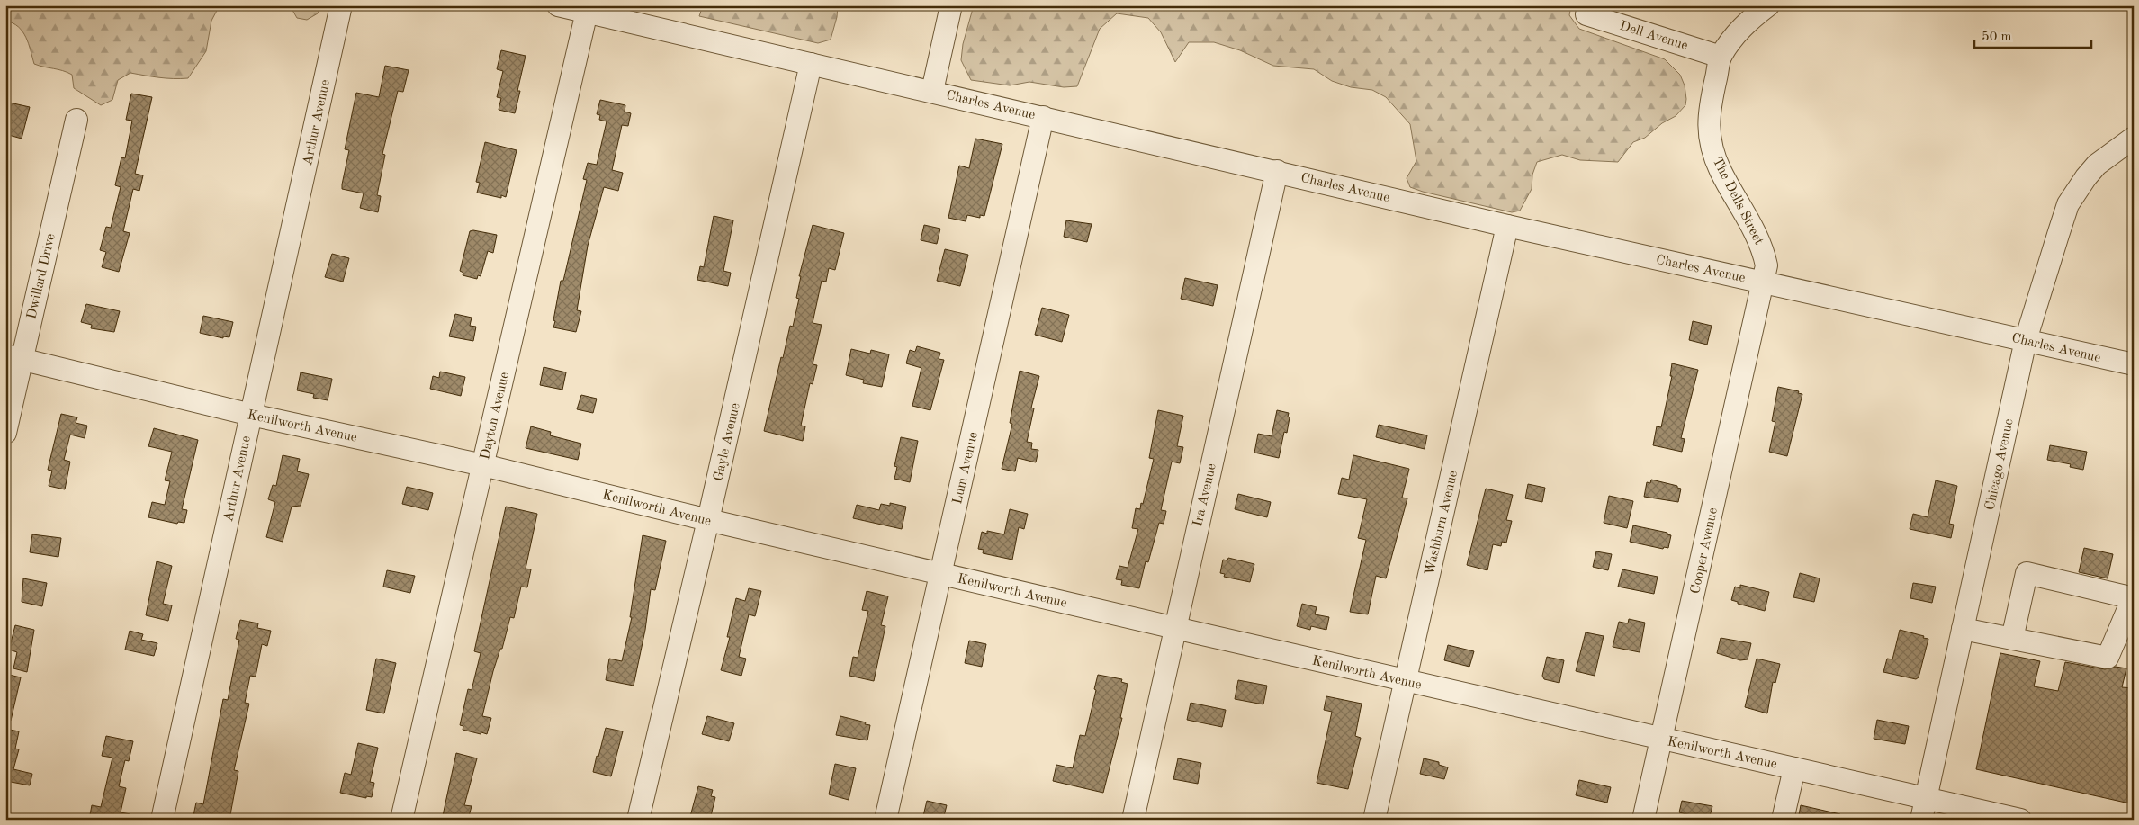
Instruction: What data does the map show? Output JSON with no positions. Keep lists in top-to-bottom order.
{
  "streets": {
    "street": [
      "Dell Avenue",
      "Charles Avenue",
      "Arthur Avenue",
      "The Dells Street",
      "Dwillard Drive",
      "Dayton Avenue",
      "Kenilworth Avenue",
      "Gayle Avenue",
      "Chicago Avenue",
      "Lum Avenue",
      "Ira Avenue",
      "Washburn Avenue",
      "Cooper Avenue"
    ]
  },
  "crossings": [
    ["Dell Avenue", "The Dells Street"],
    ["Charles Avenue", "The Dells Street"],
    ["Charles Avenue", "Dayton Avenue"],
    ["Charles Avenue", "Gayle Avenue"],
    ["Charles Avenue", "Chicago Avenue"],
    ["Charles Avenue", "Lum Avenue"],
    ["Charles Avenue", "Ira Avenue"],
    ["Charles Avenue", "Washburn Avenue"],
    ["Charles Avenue", "Cooper Avenue"],
    ["Arthur Avenue", "Kenilworth Avenue"],
    ["The Dells Street", "Cooper Avenue"],
    ["Dwillard Drive", "Kenilworth Avenue"],
    ["Dayton Avenue", "Kenilworth Avenue"],
    ["Kenilworth Avenue", "Gayle Avenue"],
    ["Kenilworth Avenue", "Chicago Avenue"],
    ["Kenilworth Avenue", "Lum Avenue"],
    ["Kenilworth Avenue", "Ira Avenue"],
    ["Kenilworth Avenue", "Washburn Avenue"],
    ["Kenilworth Avenue", "Cooper Avenue"]
  ],
  "scale_bar": "50 m"
}
